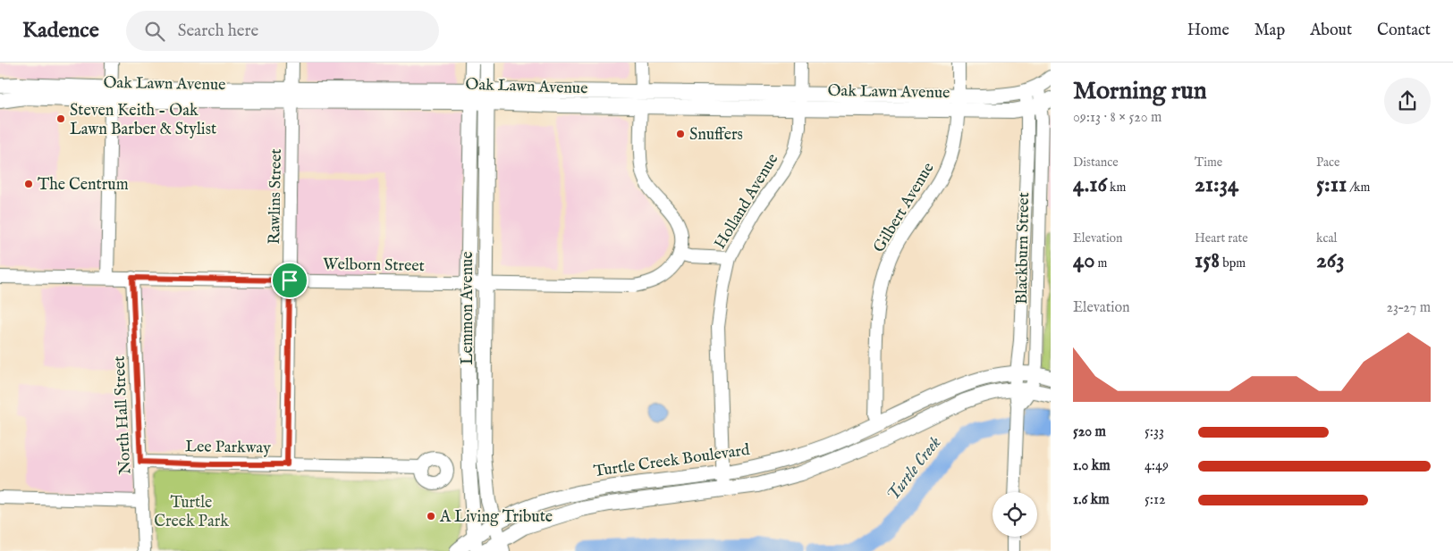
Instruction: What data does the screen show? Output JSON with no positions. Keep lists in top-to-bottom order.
{
  "streets": {
    "main road": ["Oak Lawn Avenue", "Lemmon Avenue", "Turtle Creek Boulevard"],
    "street": [
      "Rawlins Street",
      "Holland Avenue",
      "Gilbert Avenue",
      "Blackburn Street",
      "Welborn Street",
      "North Hall Street",
      "Lee Parkway"
    ]
  },
  "crossings": [
    ["Oak Lawn Avenue", "Rawlins Street"],
    ["Oak Lawn Avenue", "Holland Avenue"],
    ["Oak Lawn Avenue", "Gilbert Avenue"],
    ["Oak Lawn Avenue", "Blackburn Street"],
    ["Oak Lawn Avenue", "Lemmon Avenue"],
    ["Rawlins Street", "Welborn Street"],
    ["Rawlins Street", "Lee Parkway"],
    ["Holland Avenue", "Turtle Creek Boulevard"],
    ["Gilbert Avenue", "Turtle Creek Boulevard"],
    ["Blackburn Street", "Turtle Creek Boulevard"],
    ["Welborn Street", "Lemmon Avenue"],
    ["Welborn Street", "North Hall Street"],
    ["Lemmon Avenue", "Turtle Creek Boulevard"],
    ["North Hall Street", "Lee Parkway"]
  ],
  "water": ["Turtle Creek"],
  "parks": ["Turtle Creek Park"],
  "places": [
    "Steven Keith - Oak Lawn Barber & Stylist",
    "Snuffers",
    "The Centrum",
    "A Living Tribute"
  ],
  "page": {
    "header": "Kadence",
    "search": "Search here",
    "nav": [
      "Home",
      "Map",
      "About",
      "Contact"
    ],
    "heading": ["Morning run", "09:13 · 8 × 520 m"],
    "stats": [
      ["Distance", "4.16 km"],
      ["Time", "21:34"],
      ["Pace", "5:11 /km"],
      ["Elevation", "40 m"],
      ["Heart rate", "158 bpm"],
      ["kcal", "263"]
    ],
    "chart": ["Elevation", "23–27 m"],
    "list": [
      {
        "name": "520 m",
        "note": "5:33"
      },
      {
        "name": "1.0 km",
        "note": "4:49"
      },
      {
        "name": "1.6 km",
        "note": "5:12"
      }
    ]
  }
}
